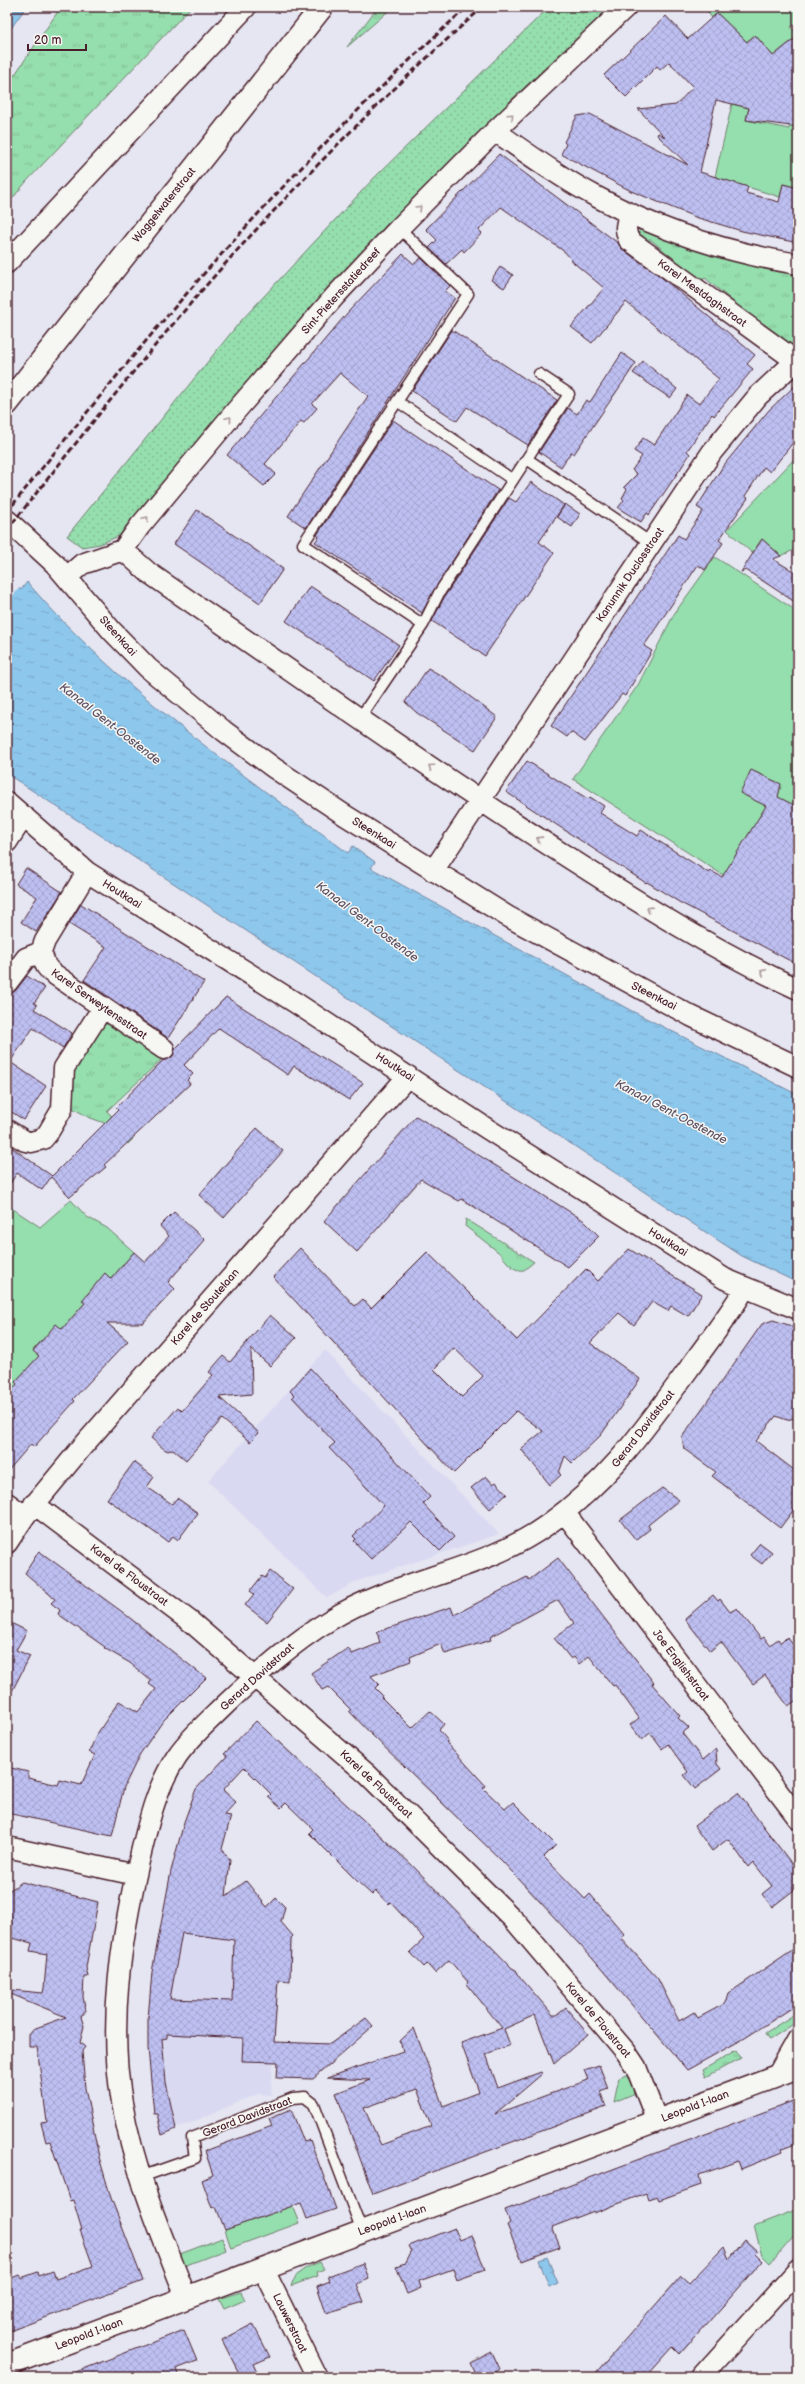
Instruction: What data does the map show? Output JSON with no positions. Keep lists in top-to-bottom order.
{
  "streets": {
    "street": [
      "Waggelwaterstraat",
      "Sint-Pietersstatiedreef",
      "Karel Mestdaghstraat",
      "Kanunnik Duclosstraat",
      "Steenkaai",
      "Houtkaai",
      "Karel Serweytensstraat",
      "Karel de Stoutelaan",
      "Gerard Davidstraat",
      "Karel de Floustraat",
      "Joe Englishstraat",
      "Leopold I-laan",
      "Lauwerstraat"
    ]
  },
  "crossings": [
    ["Karel Mestdaghstraat", "Kanunnik Duclosstraat"],
    ["Kanunnik Duclosstraat", "Steenkaai"],
    ["Houtkaai", "Karel de Stoutelaan"],
    ["Houtkaai", "Gerard Davidstraat"],
    ["Karel de Stoutelaan", "Karel de Floustraat"],
    ["Gerard Davidstraat", "Karel de Floustraat"],
    ["Gerard Davidstraat", "Joe Englishstraat"],
    ["Gerard Davidstraat", "Leopold I-laan"],
    ["Karel de Floustraat", "Leopold I-laan"],
    ["Leopold I-laan", "Lauwerstraat"]
  ],
  "one_way": ["Sint-Pietersstatiedreef"],
  "water": ["Kanaal Gent-Oostende"],
  "scale_bar": "20 m"
}
